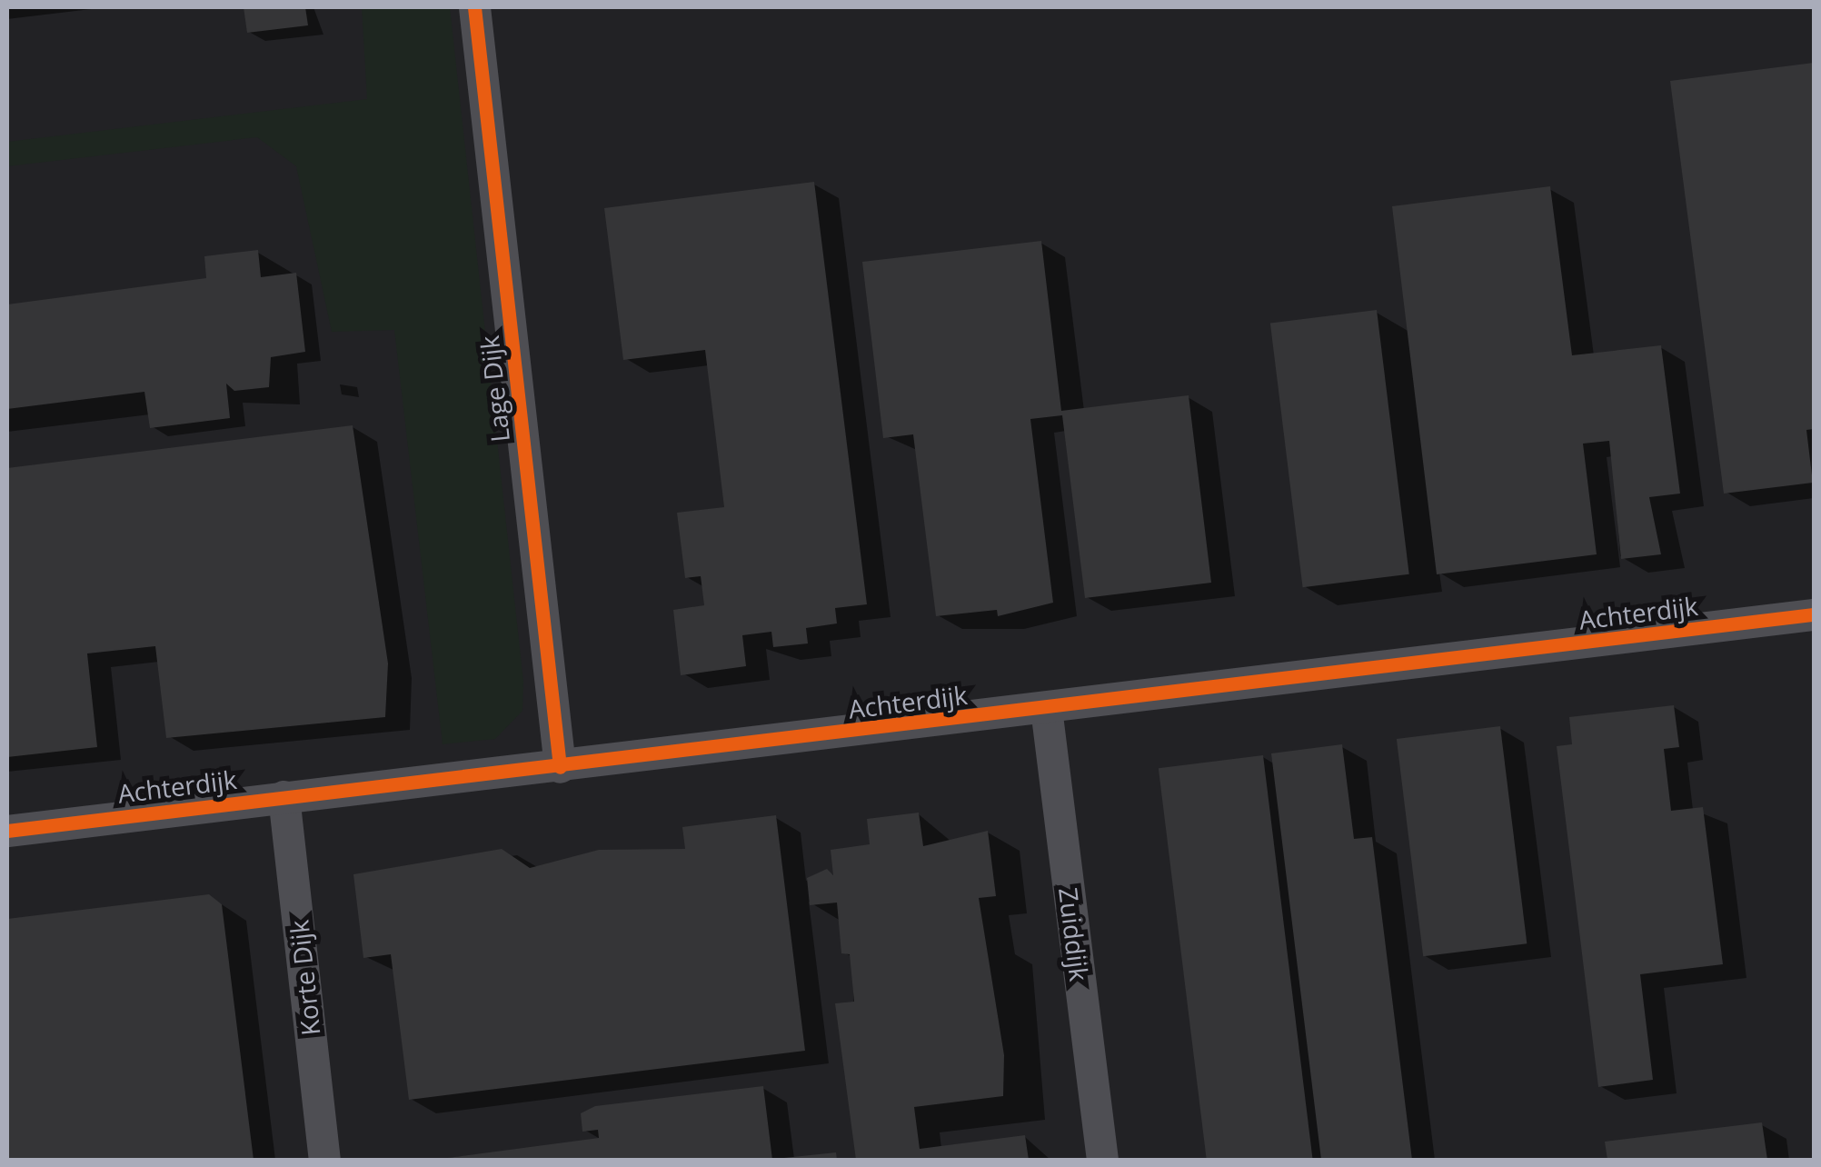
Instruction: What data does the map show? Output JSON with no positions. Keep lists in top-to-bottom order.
{
  "streets": {
    "street": [
      "Lage Dijk",
      "Achterdijk",
      "Zuiddijk",
      "Korte Dijk"
    ]
  },
  "crossings": [
    ["Lage Dijk", "Achterdijk"],
    ["Achterdijk", "Zuiddijk"],
    ["Achterdijk", "Korte Dijk"]
  ]
}
